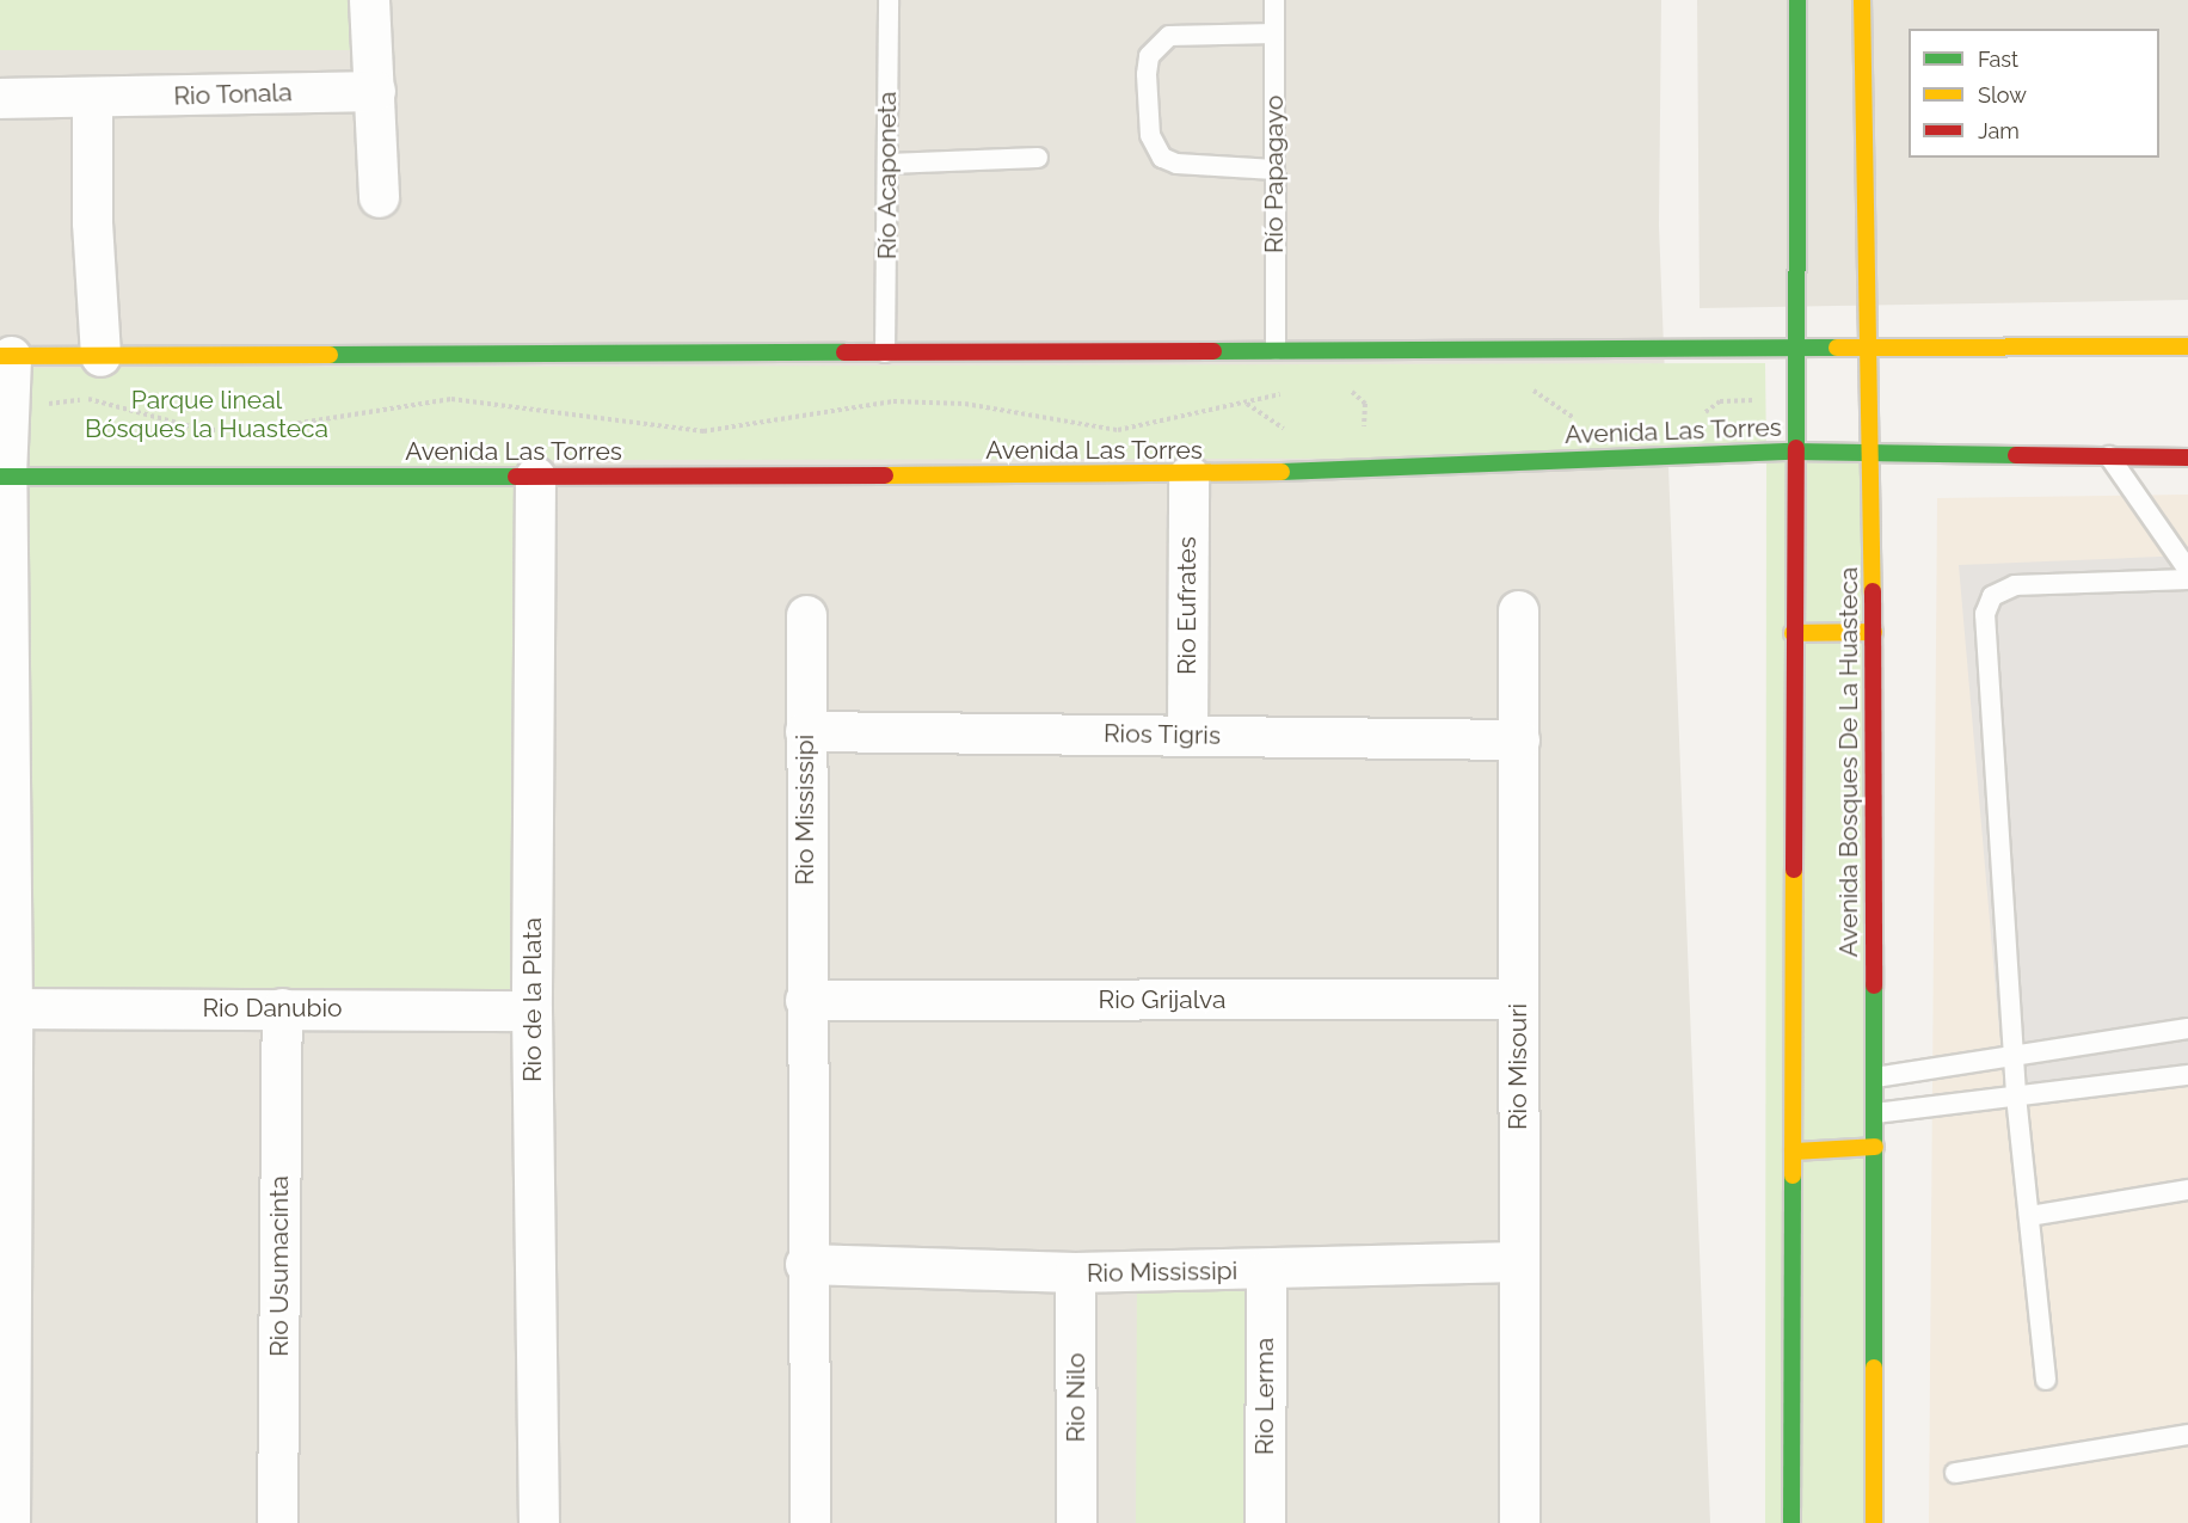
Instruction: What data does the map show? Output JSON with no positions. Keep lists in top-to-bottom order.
{
  "streets": {
    "street": [
      "Rio Tonala",
      "Avenida Las Torres",
      "Rio Eufrates",
      "Rios Tigris",
      "Avenida Bosques De La Huasteca",
      "Rio Mississipi",
      "Rio de la Plata",
      "Rio Grijalva",
      "Rio Danubio",
      "Rio Misouri",
      "Rio Usumacinta",
      "Rio Lerma",
      "Rio Nilo"
    ],
    "lane": ["Río Papagayo", "Río Acaponeta"]
  },
  "crossings": [
    ["Avenida Las Torres", "Rio Eufrates"],
    ["Avenida Las Torres", "Avenida Bosques De La Huasteca"],
    ["Avenida Las Torres", "Rio de la Plata"],
    ["Rio Eufrates", "Rios Tigris"],
    ["Rios Tigris", "Rio Mississipi"],
    ["Rios Tigris", "Rio Misouri"],
    ["Rio Mississipi", "Rio Grijalva"],
    ["Rio Mississipi", "Rio Misouri"],
    ["Rio Mississipi", "Rio Lerma"],
    ["Rio Mississipi", "Rio Nilo"],
    ["Rio de la Plata", "Rio Danubio"],
    ["Rio Grijalva", "Rio Misouri"],
    ["Rio Danubio", "Rio Usumacinta"]
  ],
  "parks": ["Parque lineal Bósques la Huasteca"],
  "legend": ["Fast", "Slow", "Jam"]
}
